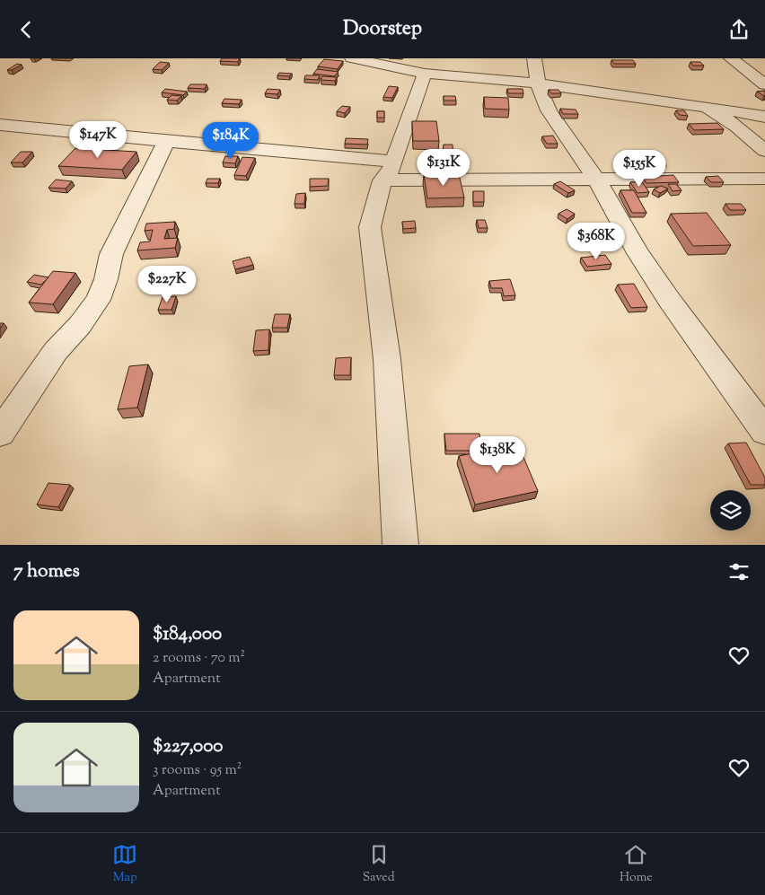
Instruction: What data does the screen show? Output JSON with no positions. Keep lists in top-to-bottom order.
{
  "page": {
    "header": "Doorstep",
    "price": [
      "$147K",
      "$184K",
      "$131K",
      "$155K",
      "$368K",
      "$227K",
      "$138K"
    ],
    "heading": "7 homes",
    "list": [
      {
        "name": "$184,000",
        "note": "2 rooms · 70 m² · Apartment"
      },
      {
        "name": "$227,000",
        "note": "3 rooms · 95 m² · Apartment"
      }
    ],
    "tabs": ["Map", "Saved", "Home"]
  }
}
